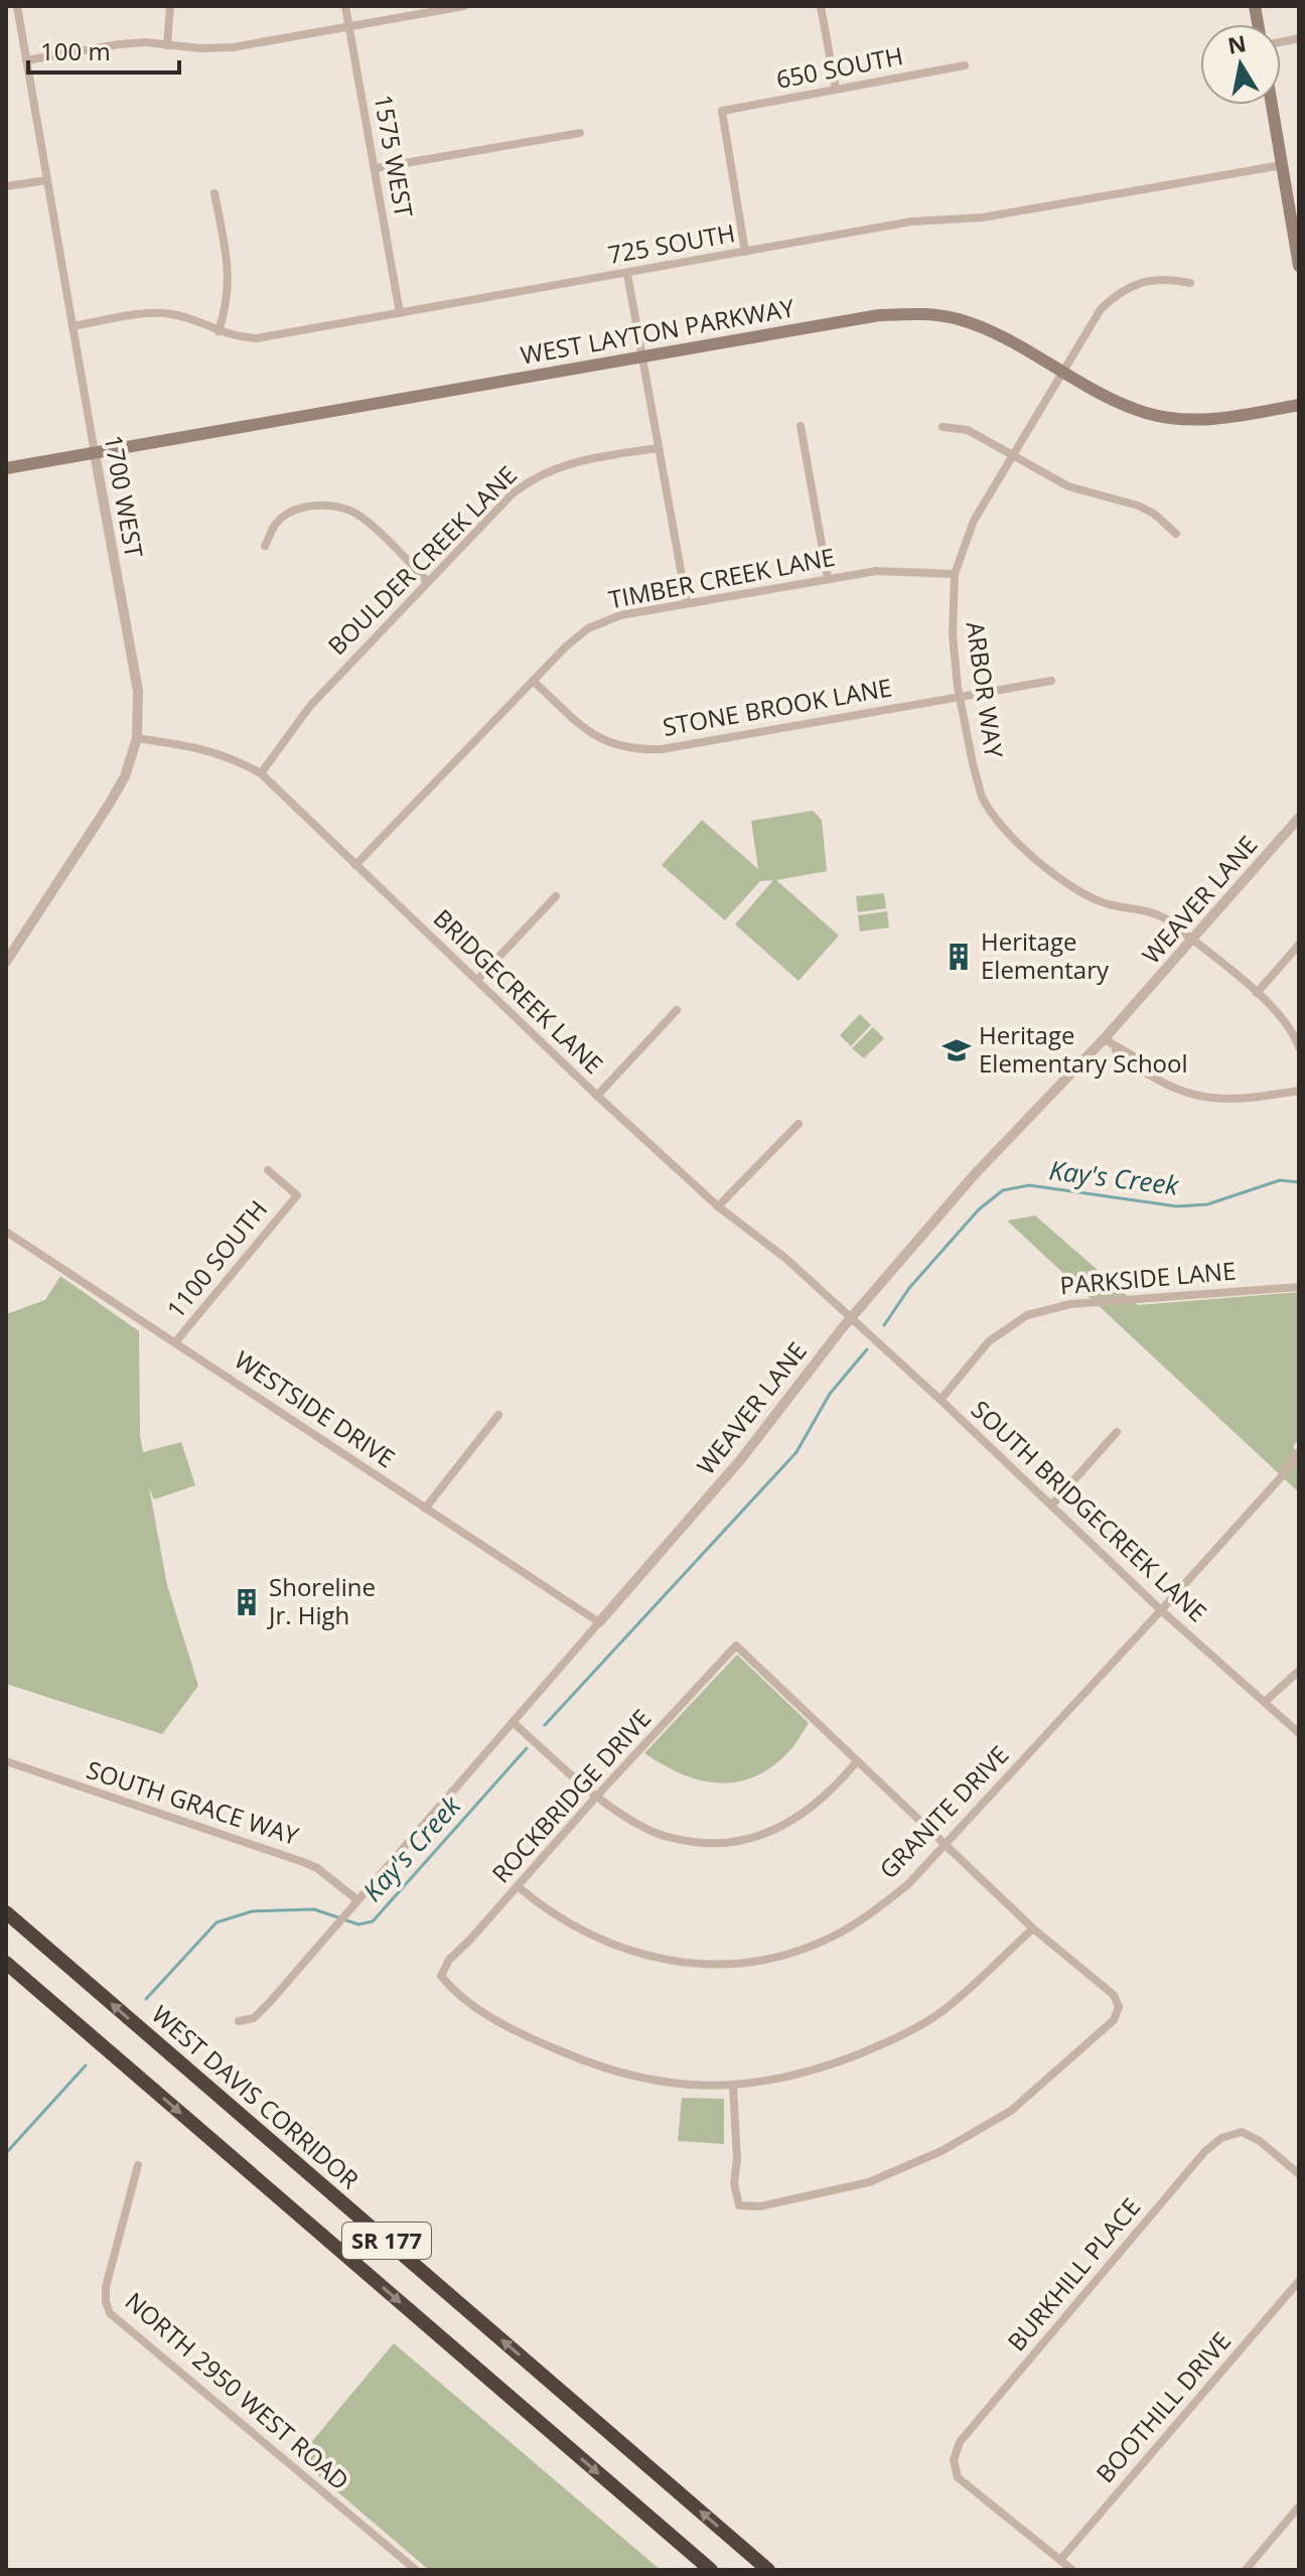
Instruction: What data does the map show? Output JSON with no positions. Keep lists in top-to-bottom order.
{
  "streets": {
    "highway": ["WEST DAVIS CORRIDOR", "SR 177"],
    "main road": ["WEST LAYTON PARKWAY"],
    "street": [
      "650 SOUTH",
      "1575 WEST",
      "725 SOUTH",
      "1700 WEST",
      "BOULDER CREEK LANE",
      "TIMBER CREEK LANE",
      "ARBOR WAY",
      "STONE BROOK LANE",
      "WEAVER LANE",
      "BRIDGECREEK LANE",
      "1100 SOUTH",
      "PARKSIDE LANE",
      "WESTSIDE DRIVE",
      "SOUTH BRIDGECREEK LANE",
      "ROCKBRIDGE DRIVE",
      "SOUTH GRACE WAY",
      "GRANITE DRIVE",
      "BURKHILL PLACE",
      "NORTH 2950 WEST ROAD",
      "BOOTHILL DRIVE"
    ]
  },
  "crossings": [
    ["650 SOUTH", "725 SOUTH"],
    ["1575 WEST", "725 SOUTH"],
    ["725 SOUTH", "1700 WEST"],
    ["WEST LAYTON PARKWAY", "1700 WEST"],
    ["WEST LAYTON PARKWAY", "ARBOR WAY"],
    ["1700 WEST", "BRIDGECREEK LANE"],
    ["BOULDER CREEK LANE", "BRIDGECREEK LANE"],
    ["TIMBER CREEK LANE", "ARBOR WAY"],
    ["TIMBER CREEK LANE", "STONE BROOK LANE"],
    ["TIMBER CREEK LANE", "BRIDGECREEK LANE"],
    ["ARBOR WAY", "STONE BROOK LANE"],
    ["ARBOR WAY", "WEAVER LANE"],
    ["WEAVER LANE", "BRIDGECREEK LANE"],
    ["WEAVER LANE", "WESTSIDE DRIVE"],
    ["WEAVER LANE", "SOUTH BRIDGECREEK LANE"],
    ["WEAVER LANE", "SOUTH GRACE WAY"],
    ["BRIDGECREEK LANE", "SOUTH BRIDGECREEK LANE"],
    ["1100 SOUTH", "WESTSIDE DRIVE"],
    ["PARKSIDE LANE", "SOUTH BRIDGECREEK LANE"],
    ["SOUTH BRIDGECREEK LANE", "GRANITE DRIVE"],
    ["ROCKBRIDGE DRIVE", "GRANITE DRIVE"],
    ["BURKHILL PLACE", "BOOTHILL DRIVE"]
  ],
  "water": ["Kay's Creek"],
  "places": {
    "building": ["Heritage Elementary", "Shoreline Jr. High"],
    "school or university": ["Heritage Elementary School"]
  },
  "scale_bar": "100 m",
  "north": "top"
}
